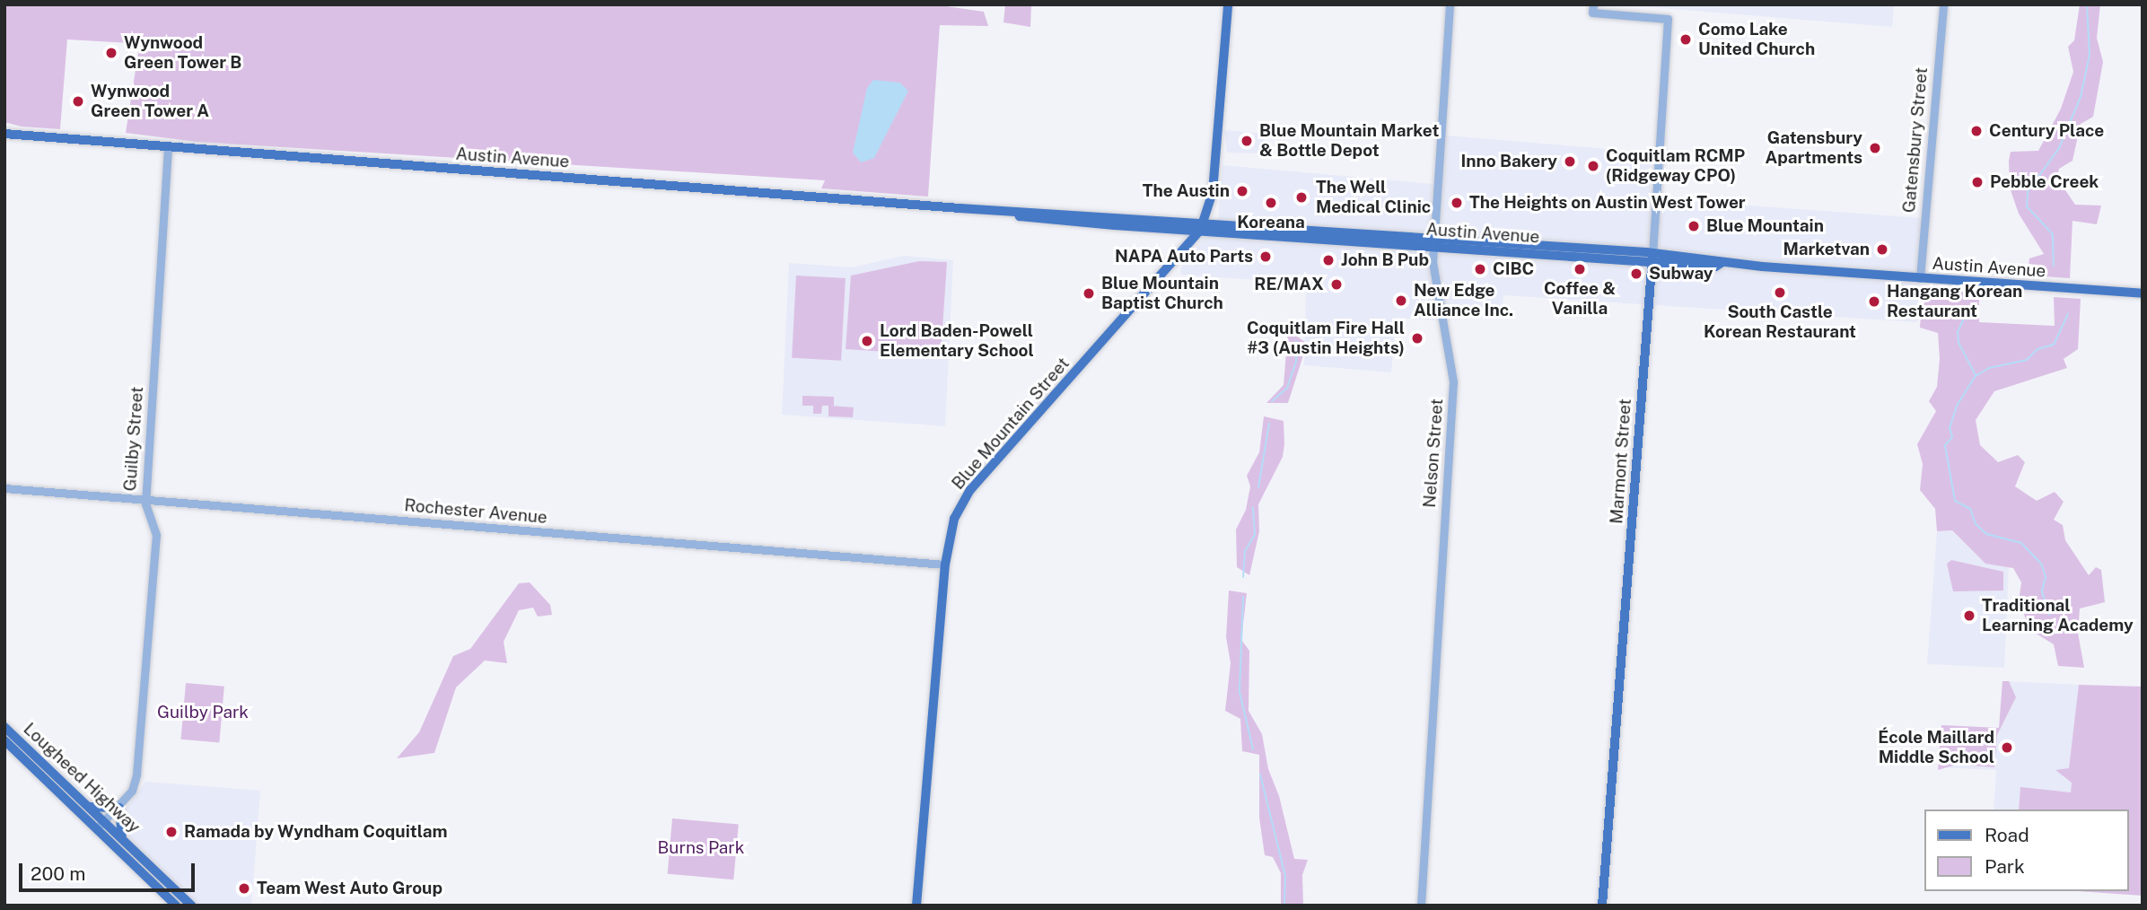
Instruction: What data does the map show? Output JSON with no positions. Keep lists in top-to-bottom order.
{
  "streets": {
    "main road": [
      "Austin Avenue",
      "Blue Mountain Street",
      "Marmont Street",
      "Lougheed Highway"
    ],
    "street": [
      "Gatensbury Street",
      "Guilby Street",
      "Nelson Street",
      "Rochester Avenue"
    ]
  },
  "crossings": [
    ["Gatensbury Street", "Austin Avenue"],
    ["Austin Avenue", "Blue Mountain Street"],
    ["Austin Avenue", "Guilby Street"],
    ["Austin Avenue", "Nelson Street"],
    ["Austin Avenue", "Marmont Street"],
    ["Blue Mountain Street", "Rochester Avenue"],
    ["Guilby Street", "Rochester Avenue"],
    ["Guilby Street", "Lougheed Highway"]
  ],
  "parks": ["Guilby Park", "Burns Park"],
  "places": [
    "Como Lake United Church",
    "Wynwood Green Tower B",
    "Wynwood Green Tower A",
    "Century Place",
    "Blue Mountain Market & Bottle Depot",
    "Gatensbury Apartments",
    "Inno Bakery",
    "Coquitlam RCMP (Ridgeway CPO)",
    "Pebble Creek",
    "The Austin",
    "The Well Medical Clinic",
    "Koreana",
    "The Heights on Austin West Tower",
    "Blue Mountain",
    "Marketvan",
    "NAPA Auto Parts",
    "John B Pub",
    "CIBC",
    "Coffee & Vanilla",
    "Subway",
    "RE/MAX",
    "South Castle Korean Restaurant",
    "Blue Mountain Baptist Church",
    "New Edge Alliance Inc.",
    "Hangang Korean Restaurant",
    "Coquitlam Fire Hall #3 (Austin Heights)",
    "Lord Baden-Powell Elementary School",
    "Traditional Learning Academy",
    "École Maillard Middle School",
    "Ramada by Wyndham Coquitlam",
    "Team West Auto Group"
  ],
  "legend": ["Road", "Park"],
  "scale_bar": "200 m"
}
